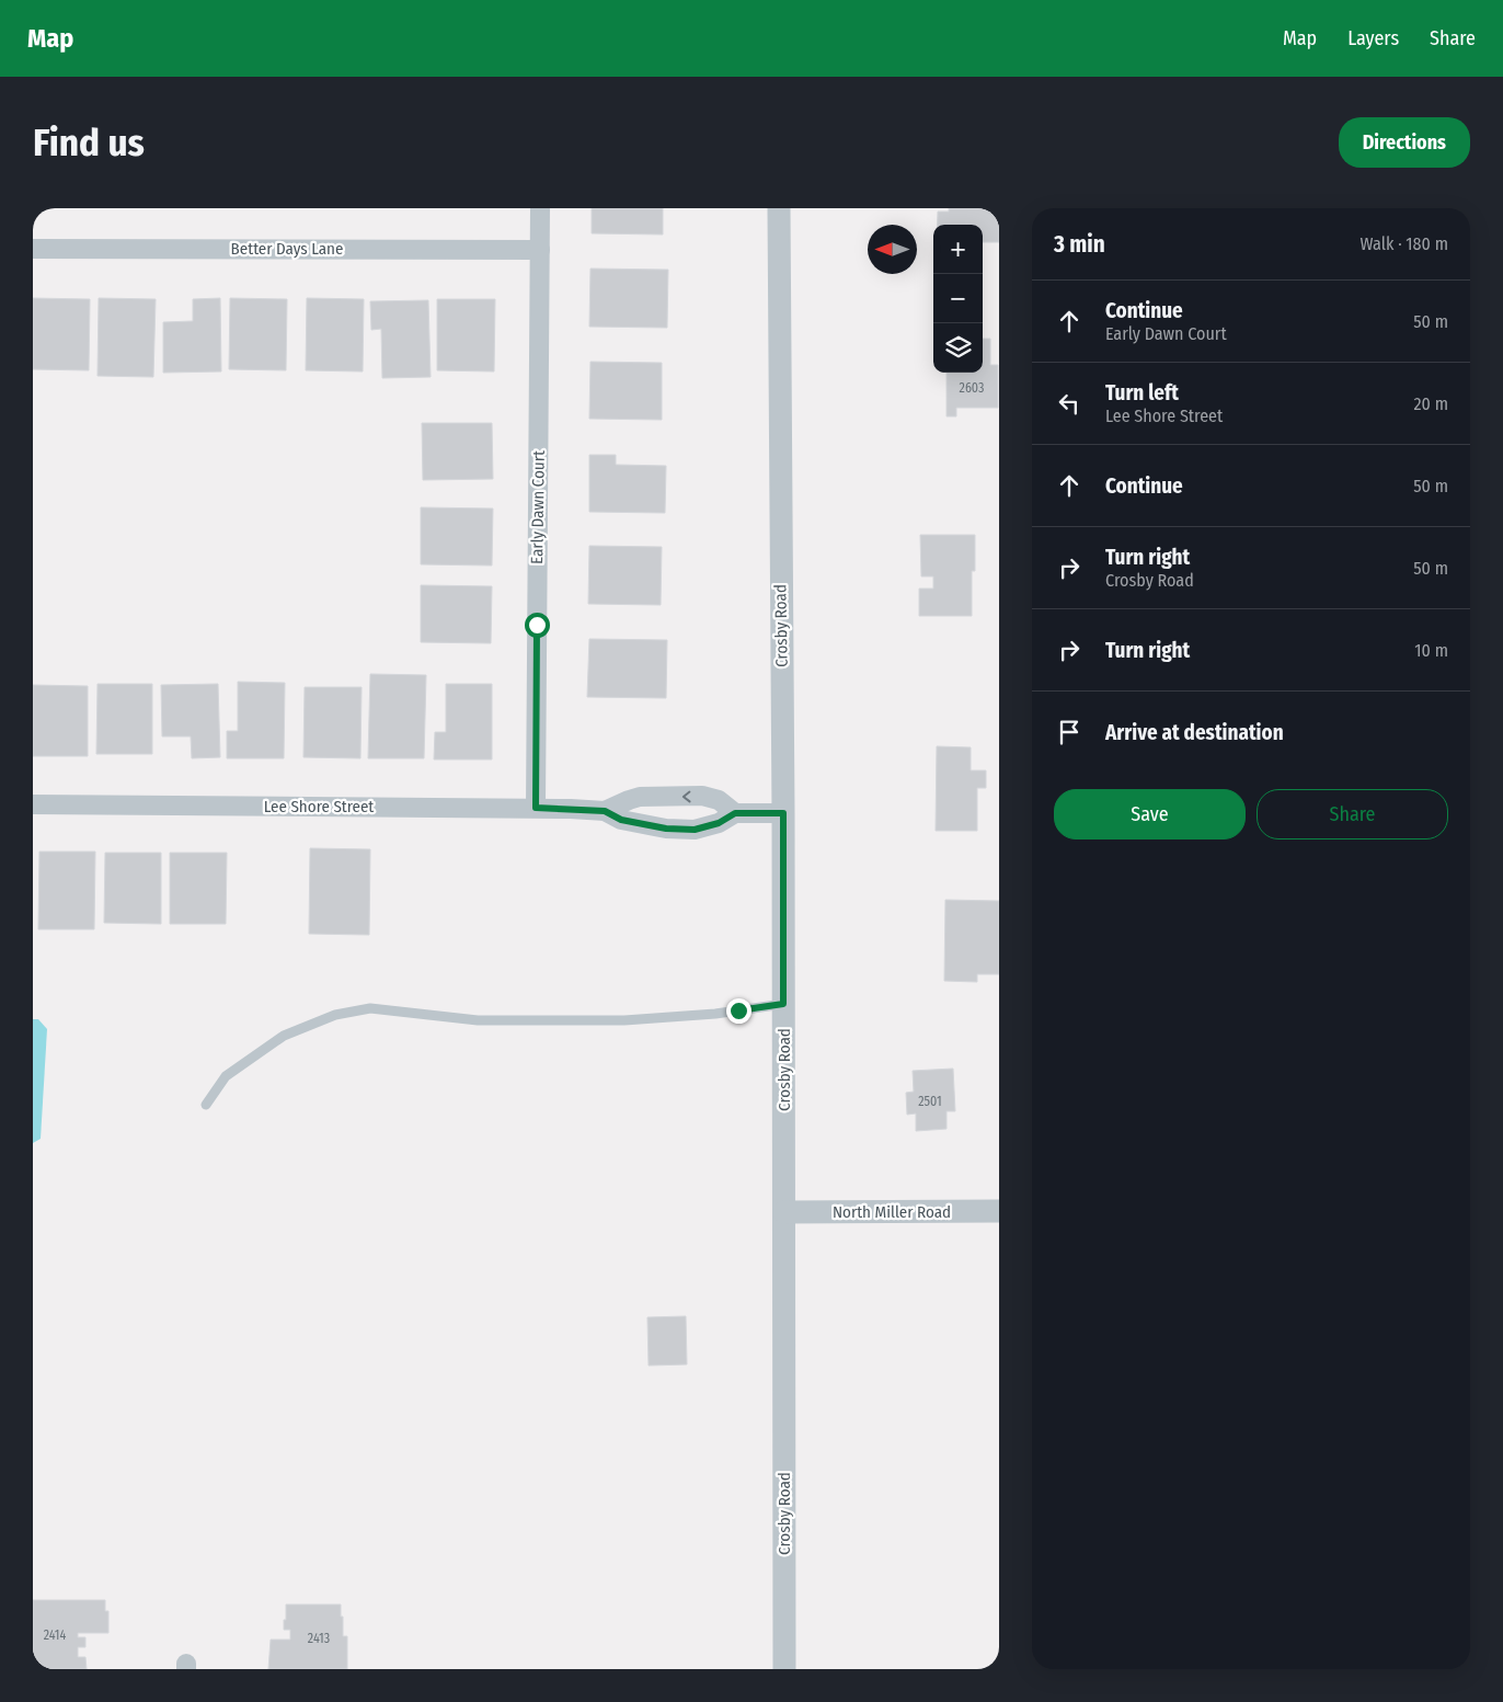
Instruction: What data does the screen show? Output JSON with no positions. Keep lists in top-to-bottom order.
{
  "streets": {
    "street": [
      "Better Days Lane",
      "Early Dawn Court",
      "Crosby Road",
      "Lee Shore Street",
      "North Miller Road"
    ]
  },
  "crossings": [
    ["Better Days Lane", "Early Dawn Court"],
    ["Early Dawn Court", "Lee Shore Street"],
    ["Crosby Road", "North Miller Road"]
  ],
  "house_numbers": [
    "2603",
    "2501",
    "2414",
    "2413"
  ],
  "north": "left",
  "page": {
    "header": "Map",
    "nav": ["Map", "Layers", "Share"],
    "buttons": [
      "Directions",
      ["Save", "Share"]
    ],
    "title": "Find us",
    "heading": ["3 min", "Walk · 180 m"],
    "map_buttons": ["+", "−"],
    "list": [
      ["Continue", "Early Dawn Court", "50 m"],
      ["Turn left", "Lee Shore Street", "20 m"],
      ["Continue", "50 m"],
      ["Turn right", "Crosby Road", "50 m"],
      ["Turn right", "10 m"],
      "Arrive at destination"
    ]
  }
}
